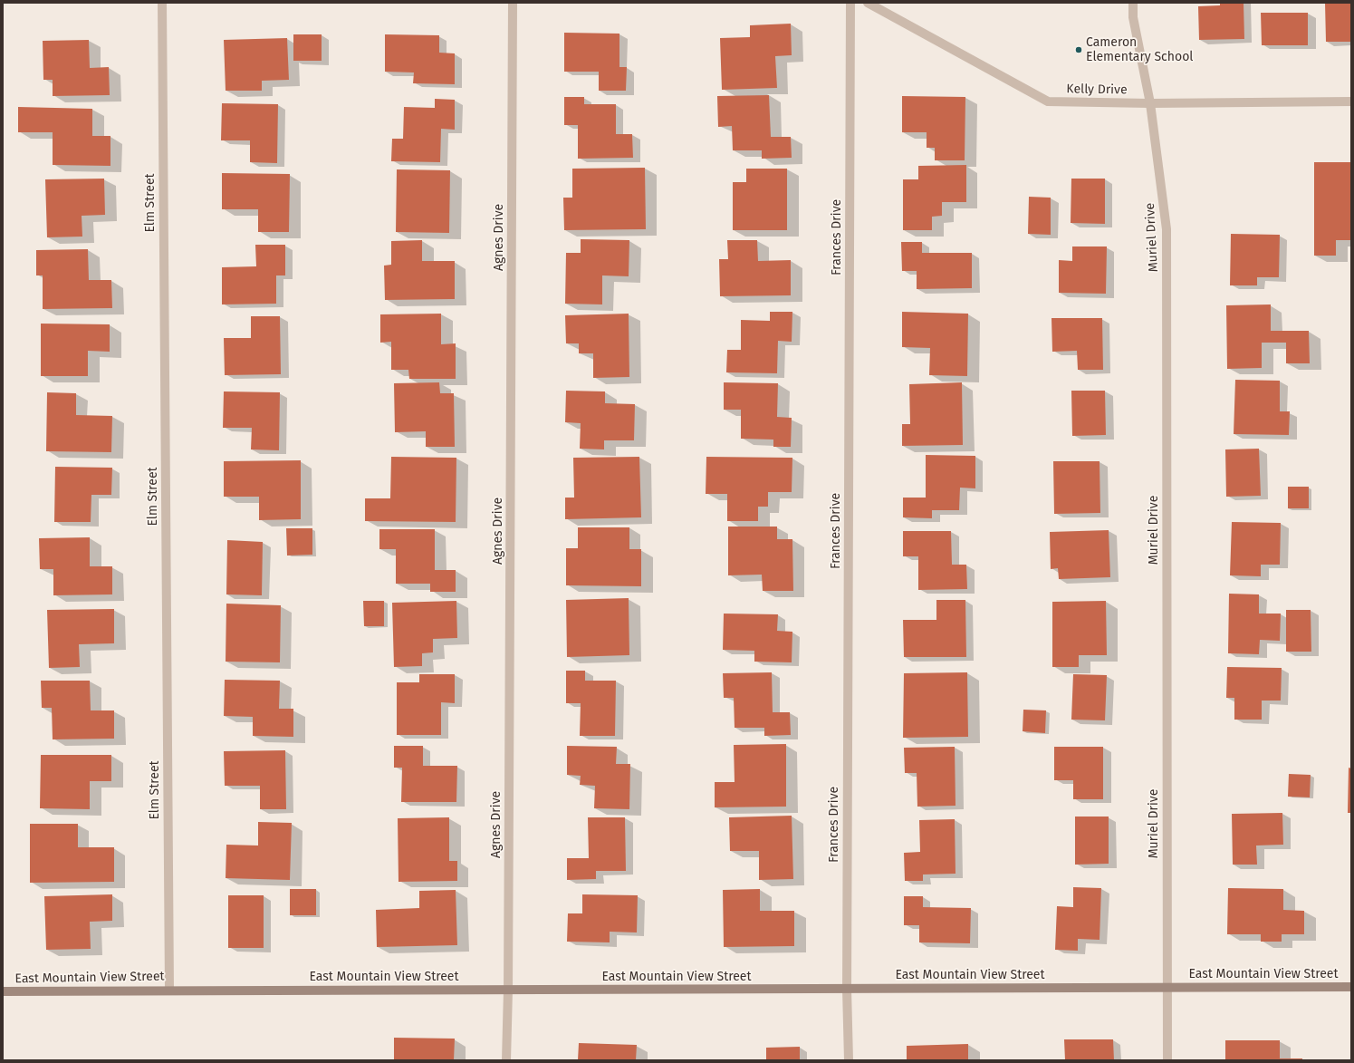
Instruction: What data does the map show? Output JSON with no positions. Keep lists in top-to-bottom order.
{
  "streets": {
    "main road": ["East Mountain View Street"],
    "street": [
      "Kelly Drive",
      "Elm Street",
      "Agnes Drive",
      "Frances Drive",
      "Muriel Drive"
    ]
  },
  "crossings": [
    ["Kelly Drive", "Muriel Drive"],
    ["Elm Street", "East Mountain View Street"],
    ["Agnes Drive", "East Mountain View Street"],
    ["Frances Drive", "East Mountain View Street"],
    ["Muriel Drive", "East Mountain View Street"]
  ],
  "places": ["Cameron Elementary School"]
}
